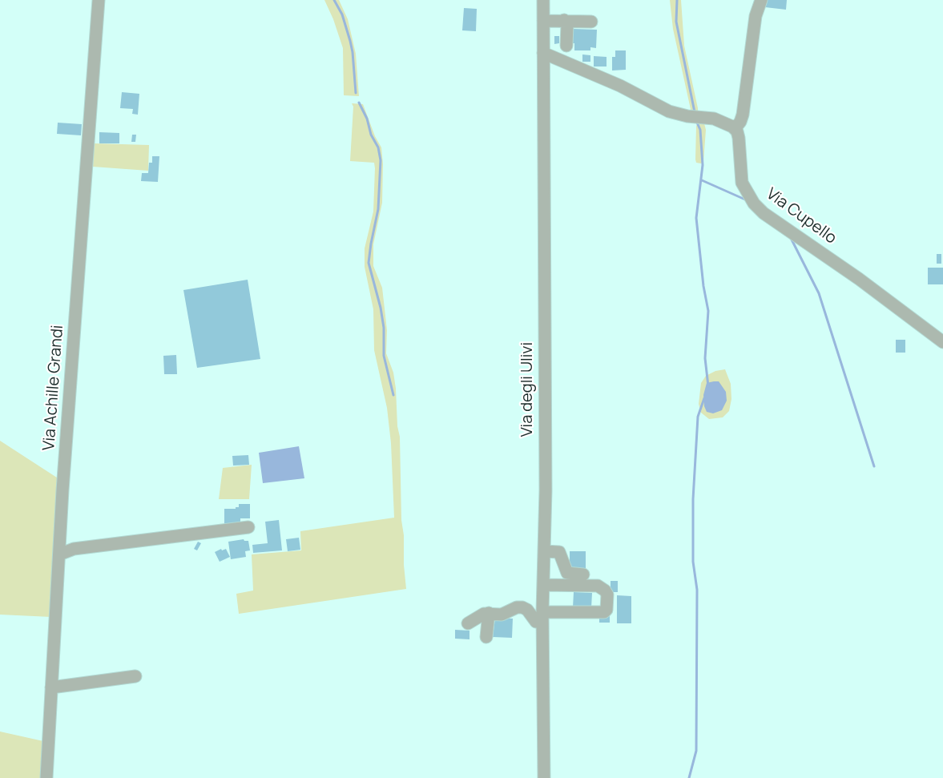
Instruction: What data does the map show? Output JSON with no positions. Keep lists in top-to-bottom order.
{
  "streets": {
    "street": ["Via Cupello", "Via Achille Grandi", "Via degli Ulivi"]
  }
}
